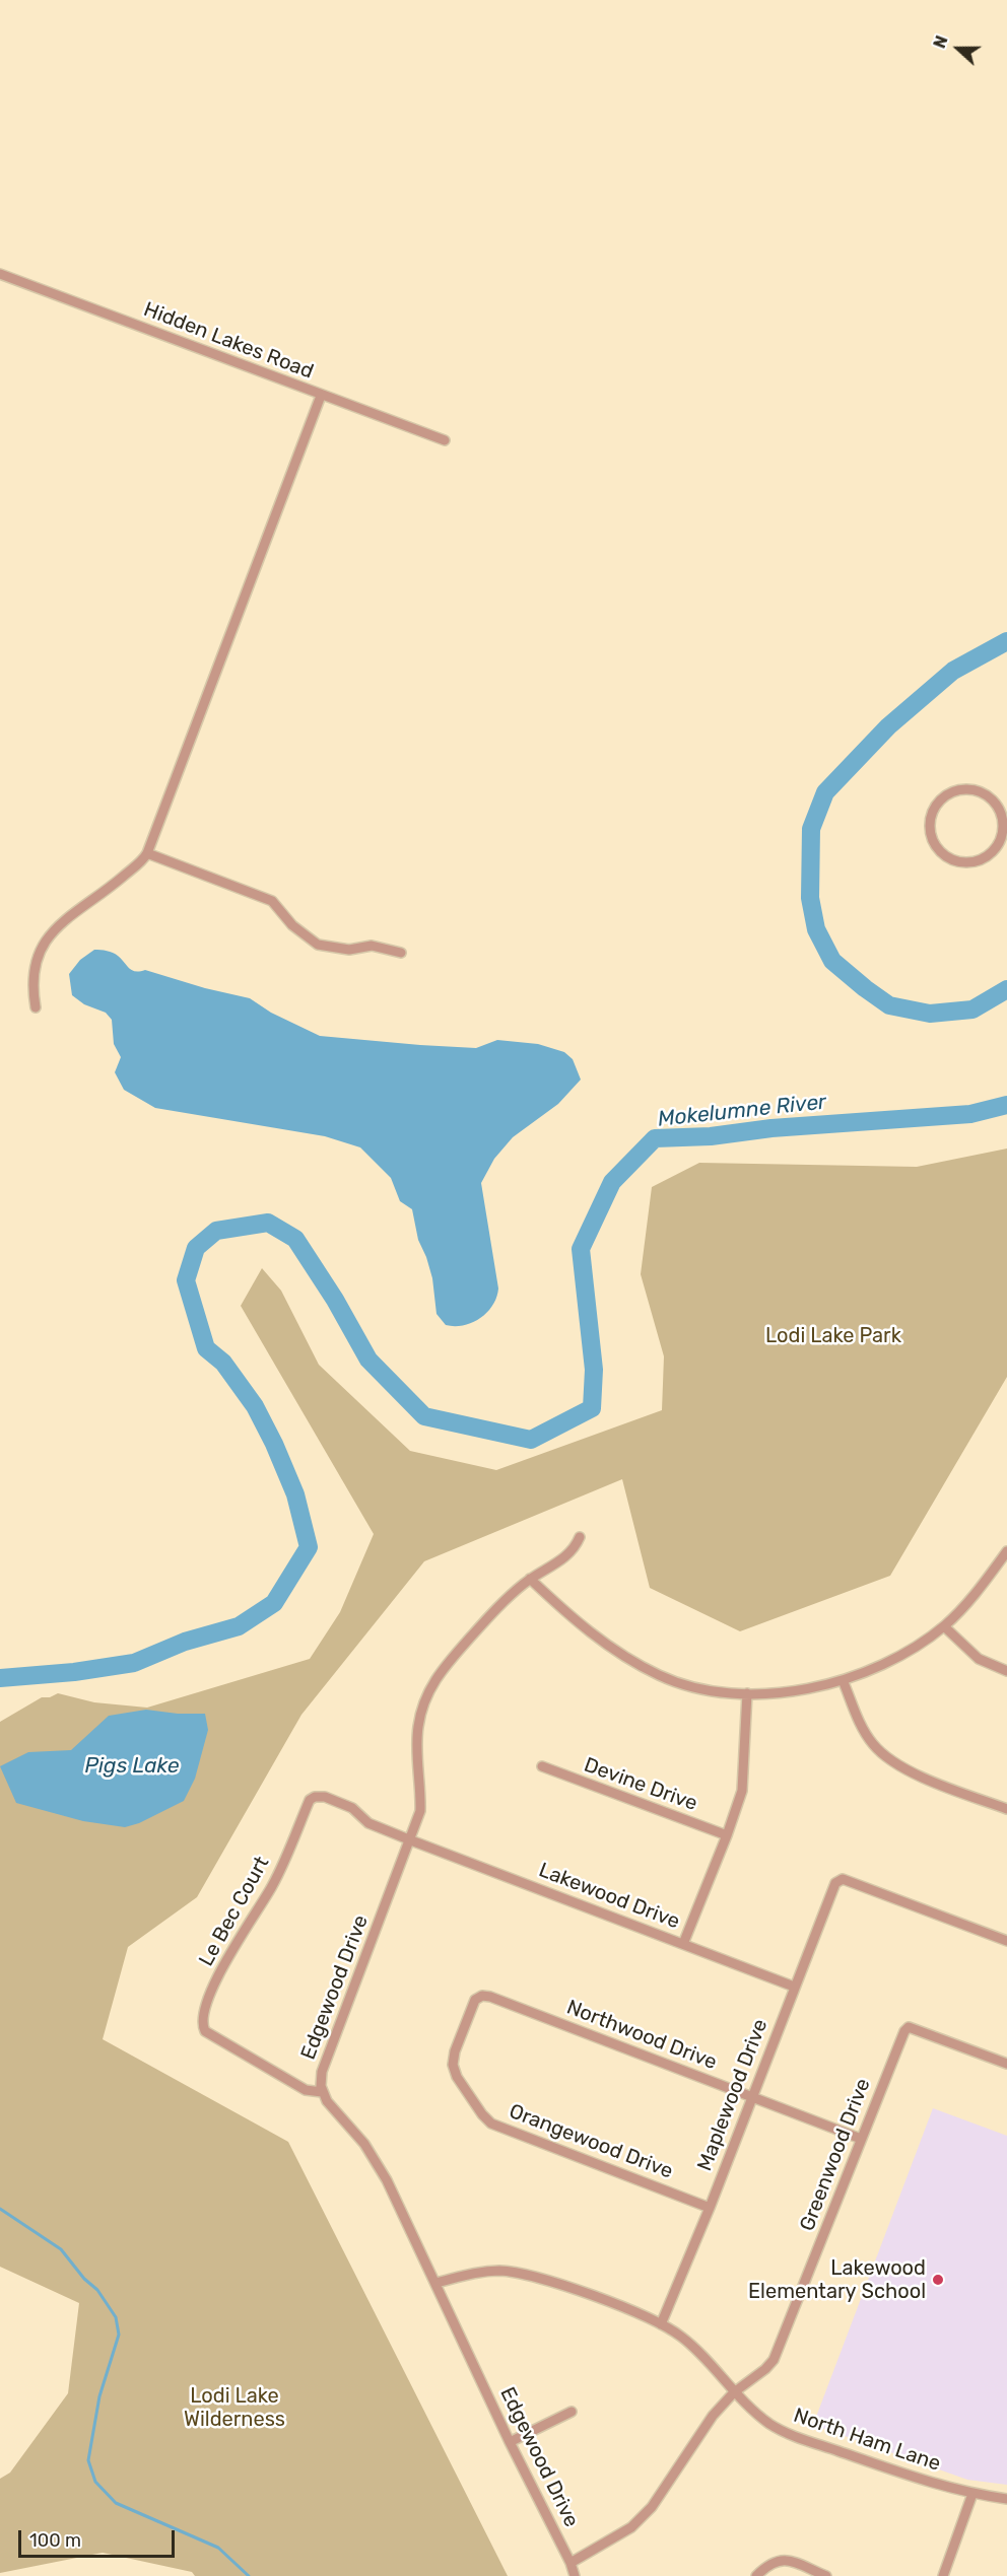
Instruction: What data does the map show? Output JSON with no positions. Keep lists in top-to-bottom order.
{
  "streets": {
    "street": [
      "Hidden Lakes Road",
      "Devine Drive",
      "Lakewood Drive",
      "Le Bec Court",
      "Edgewood Drive",
      "Northwood Drive",
      "Maplewood Drive",
      "Orangewood Drive",
      "Greenwood Drive",
      "North Ham Lane"
    ]
  },
  "crossings": [
    ["Lakewood Drive", "Le Bec Court"],
    ["Lakewood Drive", "Edgewood Drive"],
    ["Lakewood Drive", "Maplewood Drive"],
    ["Le Bec Court", "Edgewood Drive"],
    ["Edgewood Drive", "Greenwood Drive"],
    ["Edgewood Drive", "North Ham Lane"],
    ["Northwood Drive", "Maplewood Drive"],
    ["Northwood Drive", "Orangewood Drive"],
    ["Northwood Drive", "Greenwood Drive"],
    ["Maplewood Drive", "Orangewood Drive"],
    ["Maplewood Drive", "North Ham Lane"],
    ["Greenwood Drive", "North Ham Lane"]
  ],
  "water": ["Mokelumne River", "Pigs Lake"],
  "parks": ["Lodi Lake Park", "Lodi Lake Wilderness"],
  "places": ["Lakewood Elementary School"],
  "scale_bar": "100 m",
  "north": "left"
}
